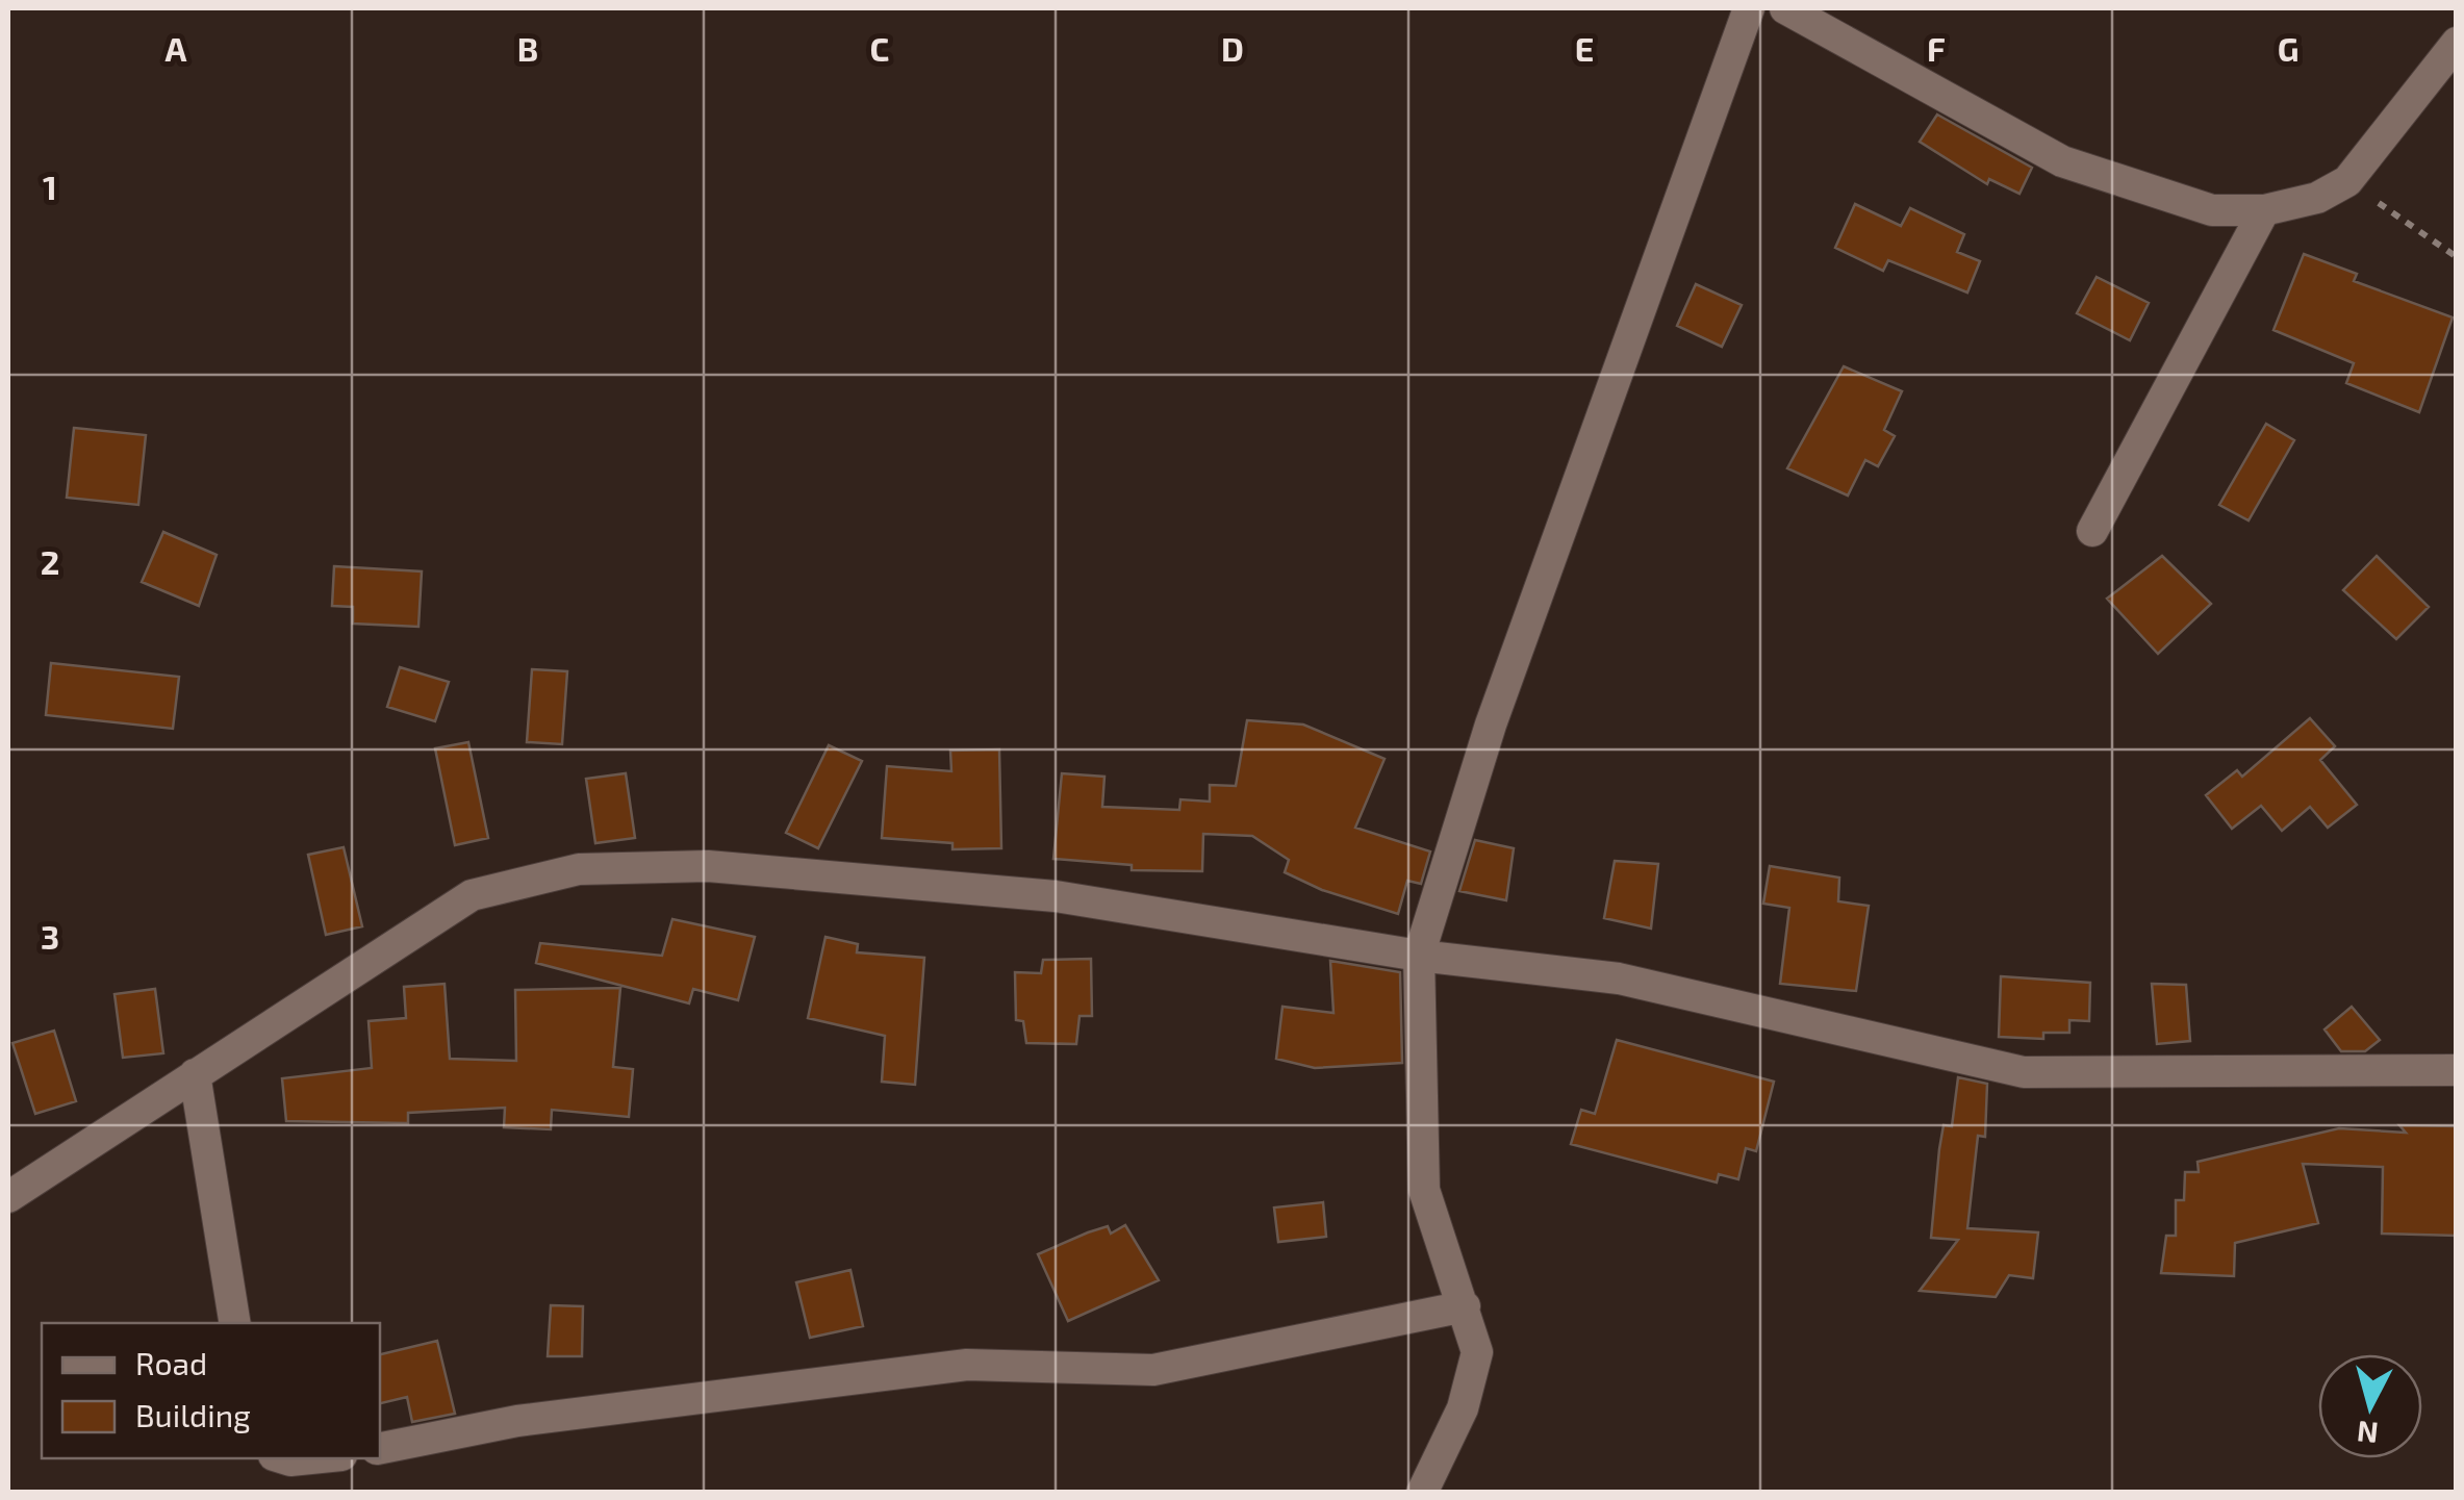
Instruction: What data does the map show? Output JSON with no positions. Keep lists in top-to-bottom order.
{
  "legend": ["Road", "Building"],
  "north": "bottom",
  "grid": {
    "columns": [
      "A",
      "B",
      "C",
      "D",
      "E",
      "F",
      "G"
    ],
    "rows": ["1", "2", "3"]
  }
}
